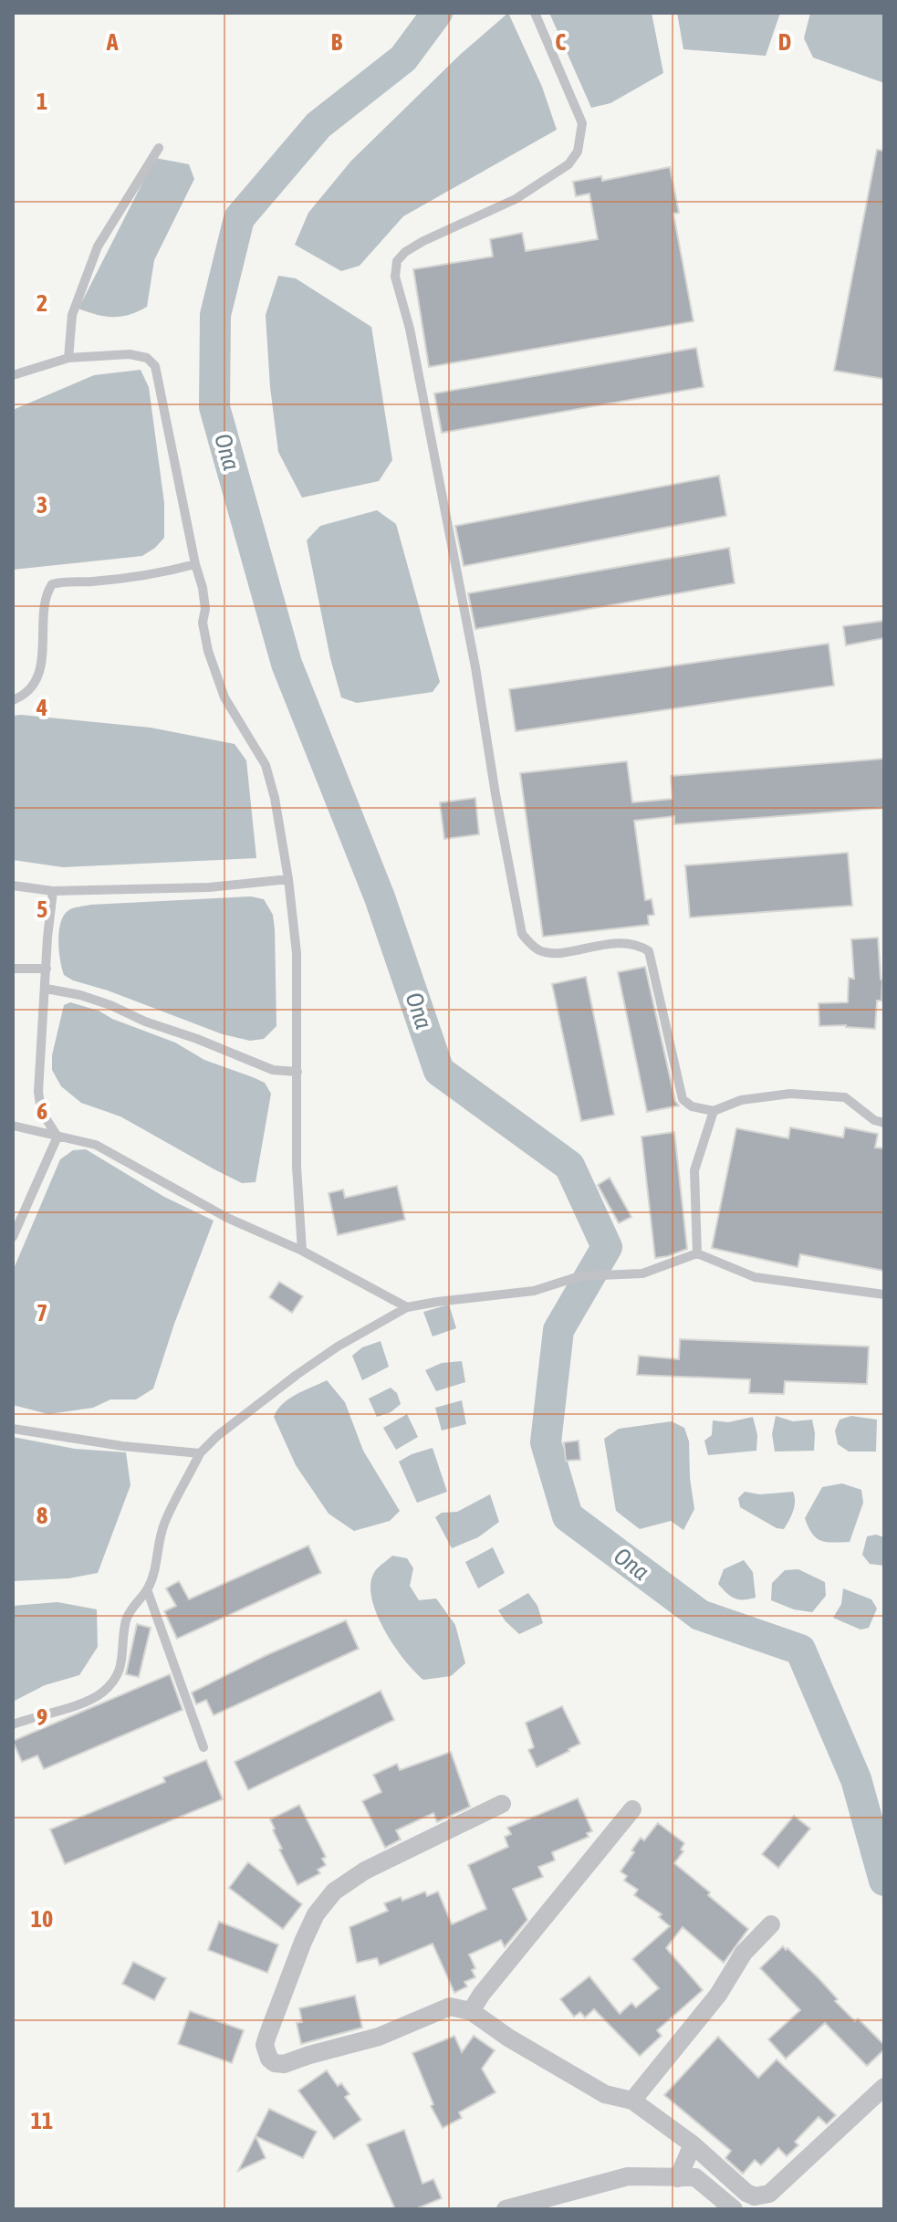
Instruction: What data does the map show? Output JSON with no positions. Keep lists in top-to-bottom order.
{
  "water": ["Ona"],
  "grid": {
    "columns": [
      "A",
      "B",
      "C",
      "D"
    ],
    "rows": [
      "1",
      "2",
      "3",
      "4",
      "5",
      "6",
      "7",
      "8",
      "9",
      "10",
      "11"
    ]
  }
}
